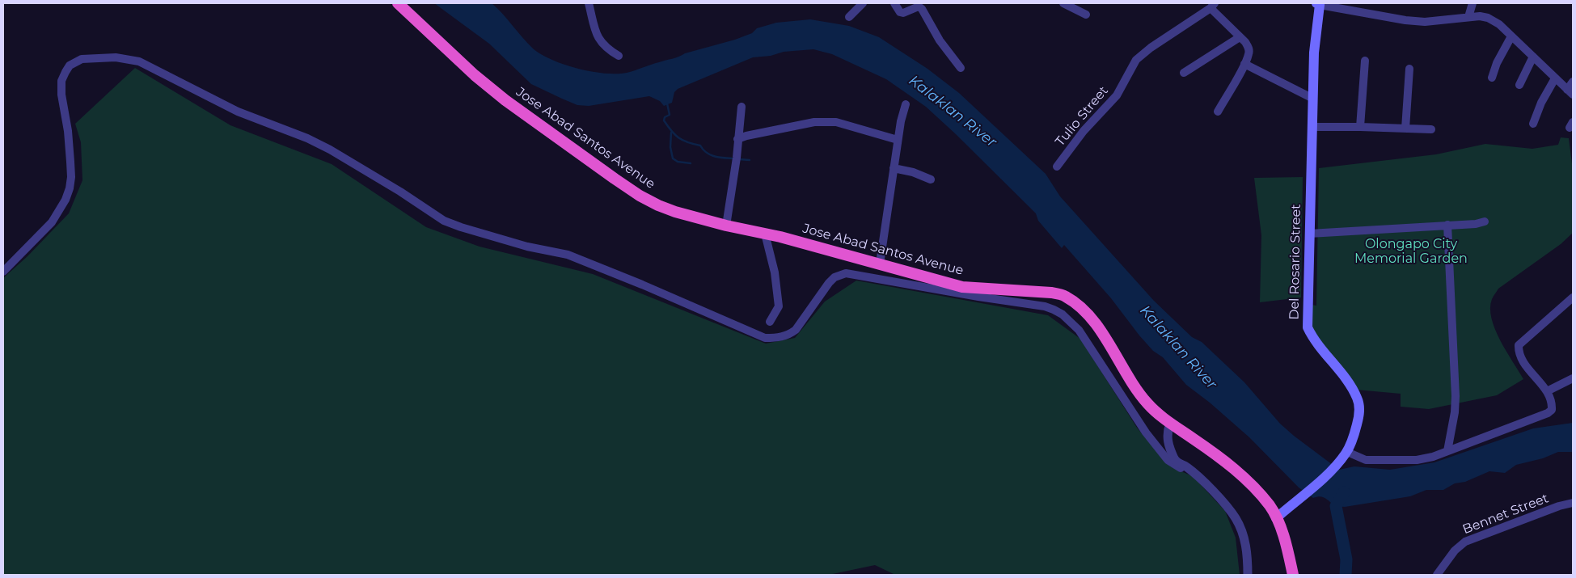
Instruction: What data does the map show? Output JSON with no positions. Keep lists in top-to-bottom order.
{
  "streets": {
    "highway": ["Jose Abad Santos Avenue"],
    "main road": ["Del Rosario Street"],
    "street": ["Tulio Street", "Bennet Street"]
  },
  "crossings": [
    ["Jose Abad Santos Avenue", "Del Rosario Street"]
  ],
  "water": ["Kalaklan River"],
  "parks": ["Olongapo City Memorial Garden"]
}
